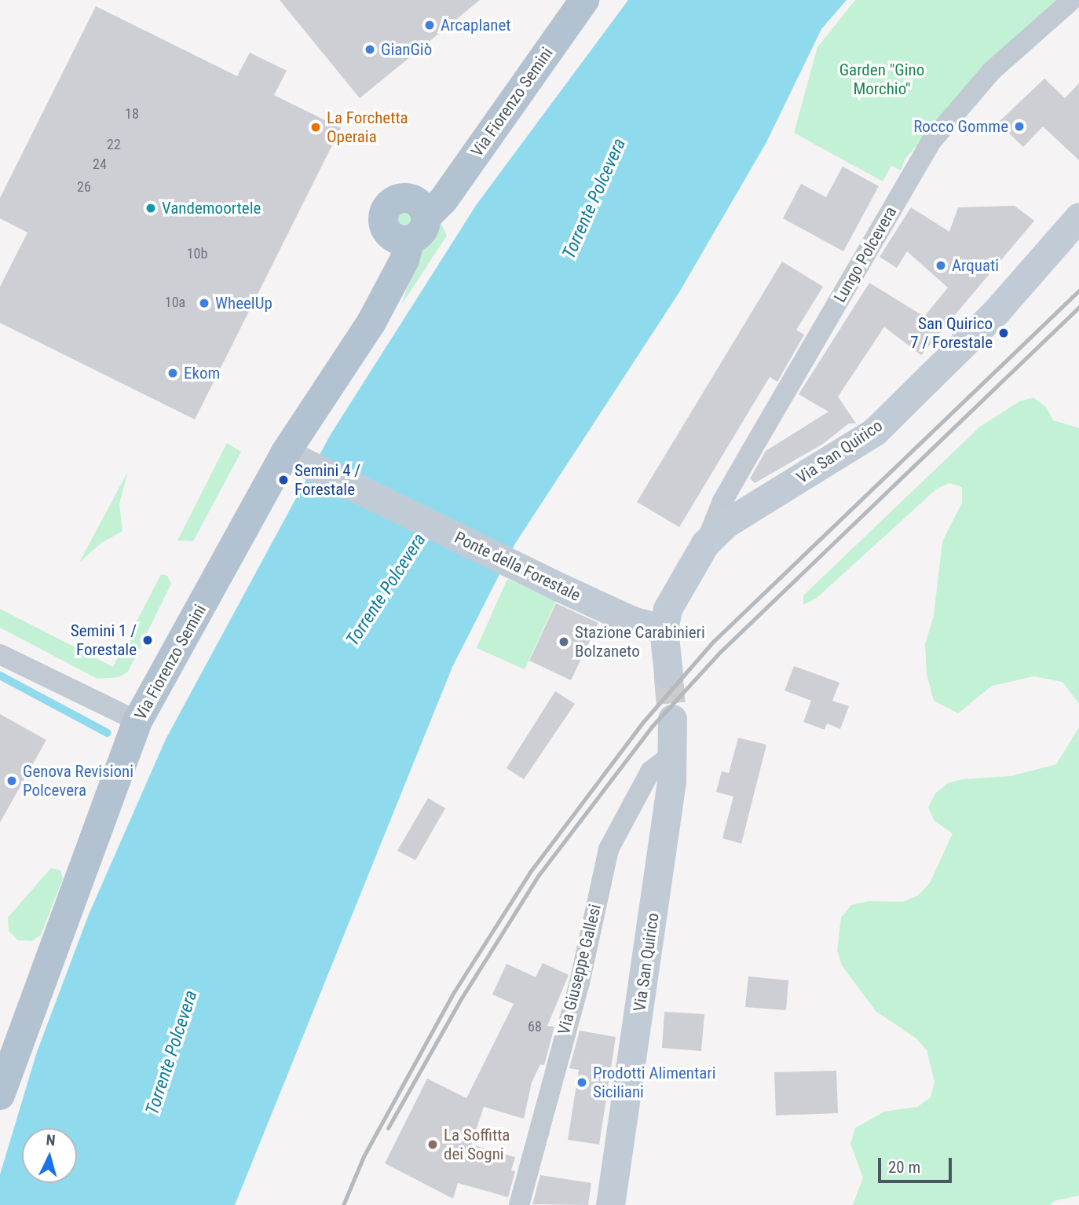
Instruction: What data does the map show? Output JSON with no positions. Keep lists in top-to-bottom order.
{
  "streets": {
    "main road": ["Via Fiorenzo Semini", "Via San Quirico", "Ponte della Forestale"],
    "street": ["Lungo Polcevera", "Via Giuseppe Gallesi"]
  },
  "crossings": [
    ["Via Fiorenzo Semini", "Ponte della Forestale"],
    ["Lungo Polcevera", "Via San Quirico"],
    ["Via San Quirico", "Ponte della Forestale"],
    ["Via San Quirico", "Via Giuseppe Gallesi"]
  ],
  "water": ["Torrente Polcevera"],
  "parks": ["Garden \"Gino Morchio\""],
  "places": [
    "Arcaplanet",
    "GianGiò",
    "Rocco Gomme",
    "La Forchetta Operaia",
    "Vandemoortele",
    "Arquati",
    "WheelUp",
    "San Quirico 7 / Forestale",
    "Ekom",
    "Semini 4 / Forestale",
    "Semini 1 / Forestale",
    "Stazione Carabinieri Bolzaneto",
    "Genova Revisioni Polcevera",
    "Prodotti Alimentari Siciliani",
    "La Soffitta dei Sogni"
  ],
  "house_numbers": [
    "18",
    "22",
    "24",
    "26",
    "10b",
    "10a",
    "68"
  ],
  "scale_bar": "20 m",
  "north": "top"
}
